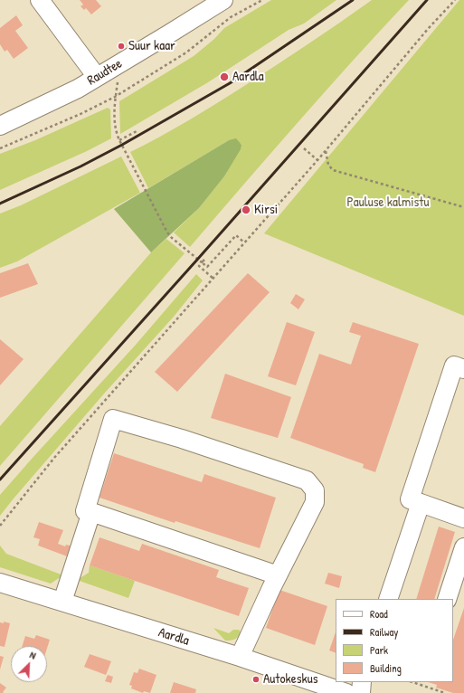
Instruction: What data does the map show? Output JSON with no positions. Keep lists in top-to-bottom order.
{
  "streets": {
    "street": ["Raudtee", "Aardla"]
  },
  "parks": ["Pauluse kalmistu"],
  "places": [
    "Suur kaar",
    "Aardla",
    "Kirsi",
    "Autokeskus"
  ],
  "legend": [
    "Road",
    "Railway",
    "Park",
    "Building"
  ],
  "north": "top right"
}
